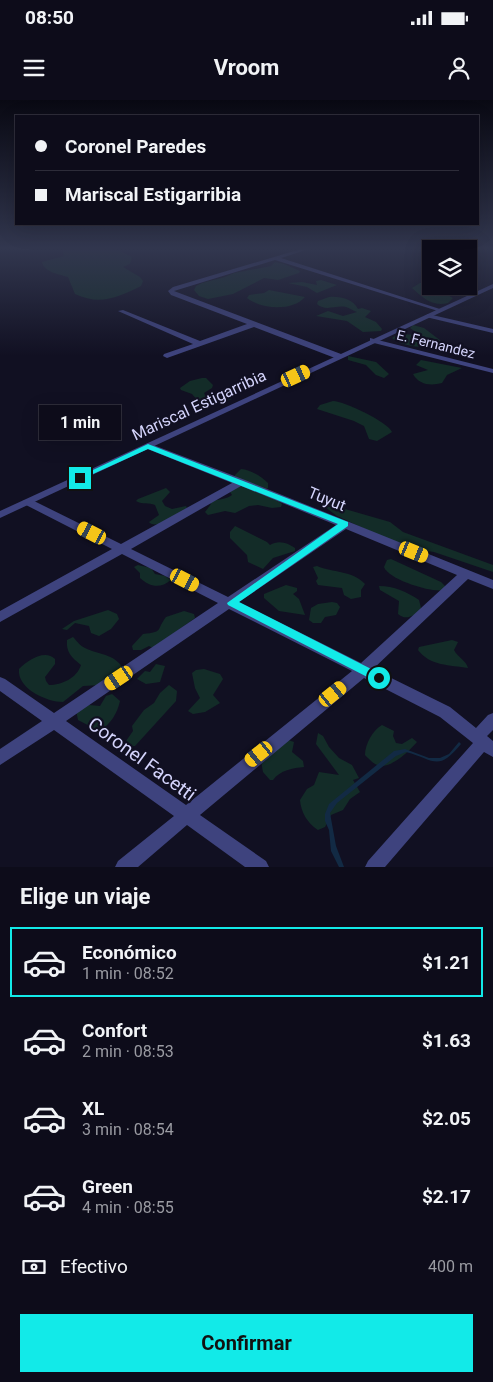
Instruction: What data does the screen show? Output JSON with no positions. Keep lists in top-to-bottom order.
{
  "streets": {
    "street": [
      "E. Fernandez",
      "Mariscal Estigarribia",
      "Tuyut",
      "Coronel Facetti"
    ]
  },
  "crossings": [
    ["E. Fernandez", "Mariscal Estigarribia"],
    ["Mariscal Estigarribia", "Tuyut"]
  ],
  "page": {
    "status": "08:50",
    "header": "Vroom",
    "banner": ["Coronel Paredes", "Mariscal Estigarribia"],
    "bubble": "1 min",
    "heading": "Elige un viaje",
    "list": [
      {
        "name": "Económico",
        "note": "1 min · 08:52",
        "value": "$1.21"
      },
      {
        "name": "Confort",
        "note": "2 min · 08:53",
        "value": "$1.63"
      },
      {
        "name": "XL",
        "note": "3 min · 08:54",
        "value": "$2.05"
      },
      {
        "name": "Green",
        "note": "4 min · 08:55",
        "value": "$2.17"
      }
    ],
    "pay": ["Efectivo", "400 m"],
    "buttons": "Confirmar"
  }
}
